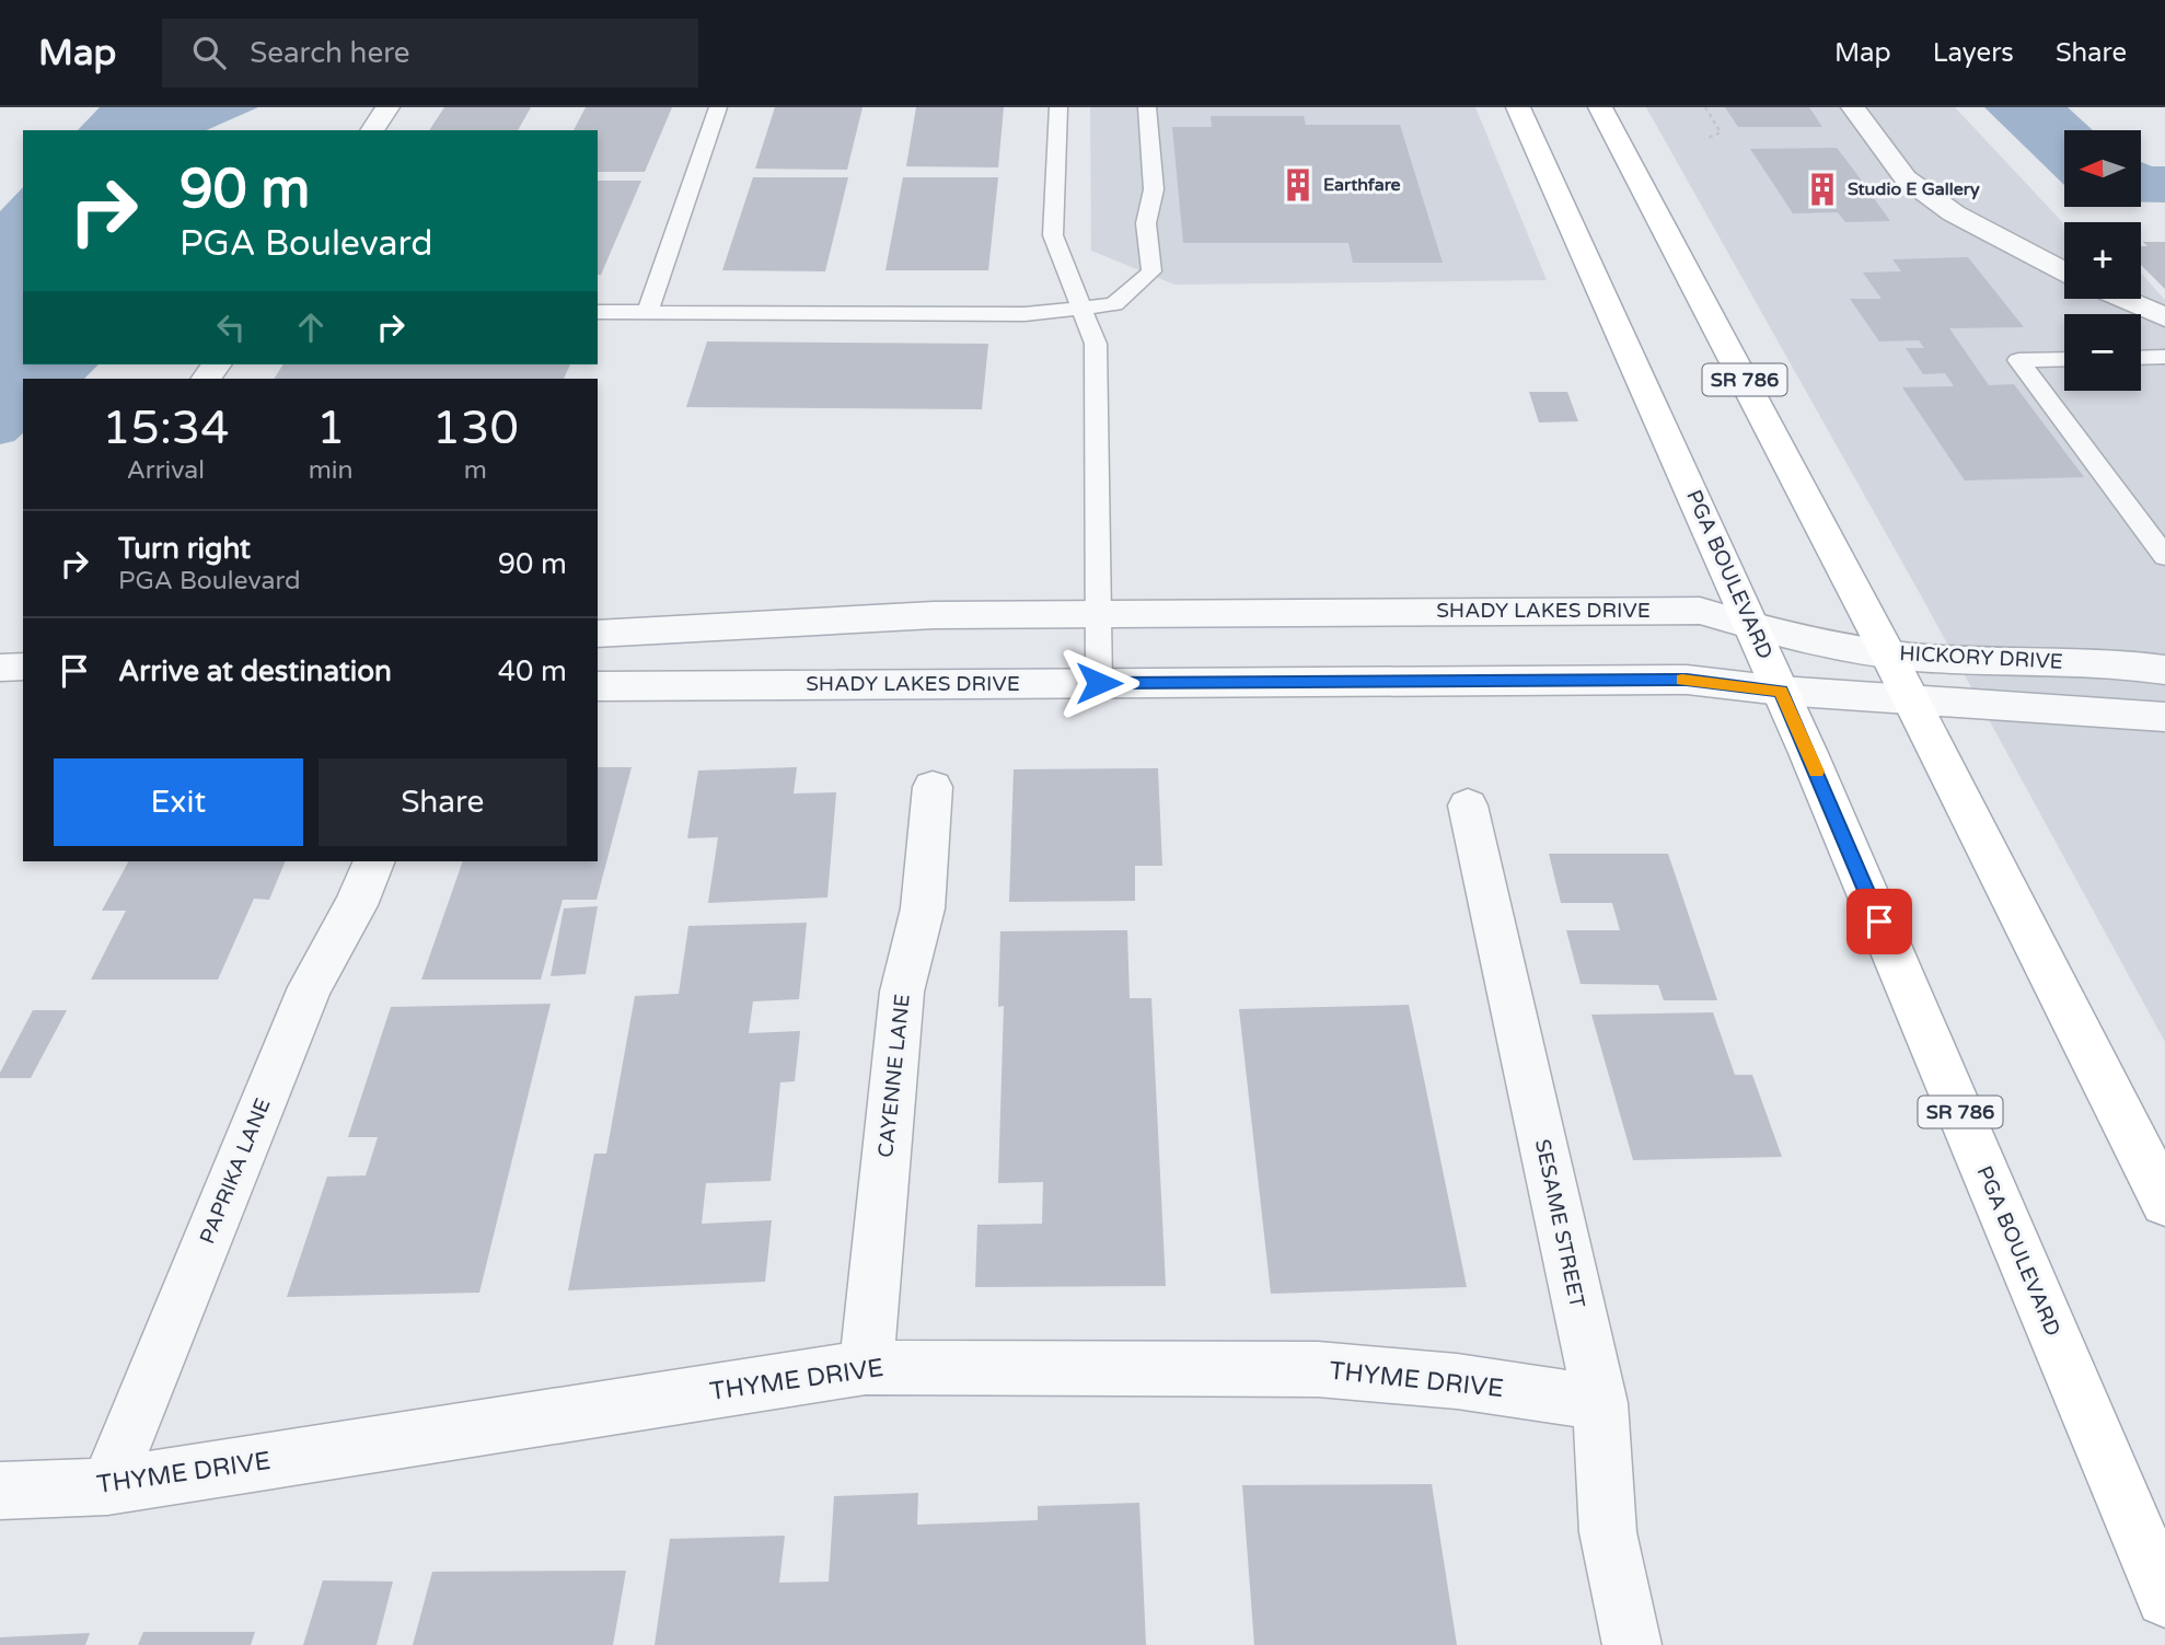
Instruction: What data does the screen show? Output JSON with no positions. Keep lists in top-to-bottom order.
{
  "streets": {
    "main road": ["SR 786", "PGA BOULEVARD"],
    "street": [
      "SHADY LAKES DRIVE",
      "HICKORY DRIVE",
      "CAYENNE LANE",
      "PAPRIKA LANE",
      "SESAME STREET",
      "THYME DRIVE"
    ]
  },
  "crossings": [
    ["SR 786", "HICKORY DRIVE"],
    ["PGA BOULEVARD", "SHADY LAKES DRIVE"],
    ["PGA BOULEVARD", "HICKORY DRIVE"],
    ["SHADY LAKES DRIVE", "HICKORY DRIVE"],
    ["CAYENNE LANE", "THYME DRIVE"],
    ["PAPRIKA LANE", "THYME DRIVE"],
    ["SESAME STREET", "THYME DRIVE"]
  ],
  "places": {
    "building": ["Earthfare", "Studio E Gallery"]
  },
  "north": "left",
  "page": {
    "header": "Map",
    "search": "Search here",
    "nav": ["Map", "Layers", "Share"],
    "map_buttons": ["+", "−"],
    "turn": ["90 m", "PGA Boulevard"],
    "eta": [
      "15:34",
      "Arrival",
      "1",
      "min",
      "130",
      "m"
    ],
    "list": [
      {
        "name": "Turn right",
        "note": "PGA Boulevard",
        "value": "90 m"
      },
      {
        "name": "Arrive at destination",
        "value": "40 m"
      }
    ],
    "buttons": ["Exit", "Share"]
  }
}
